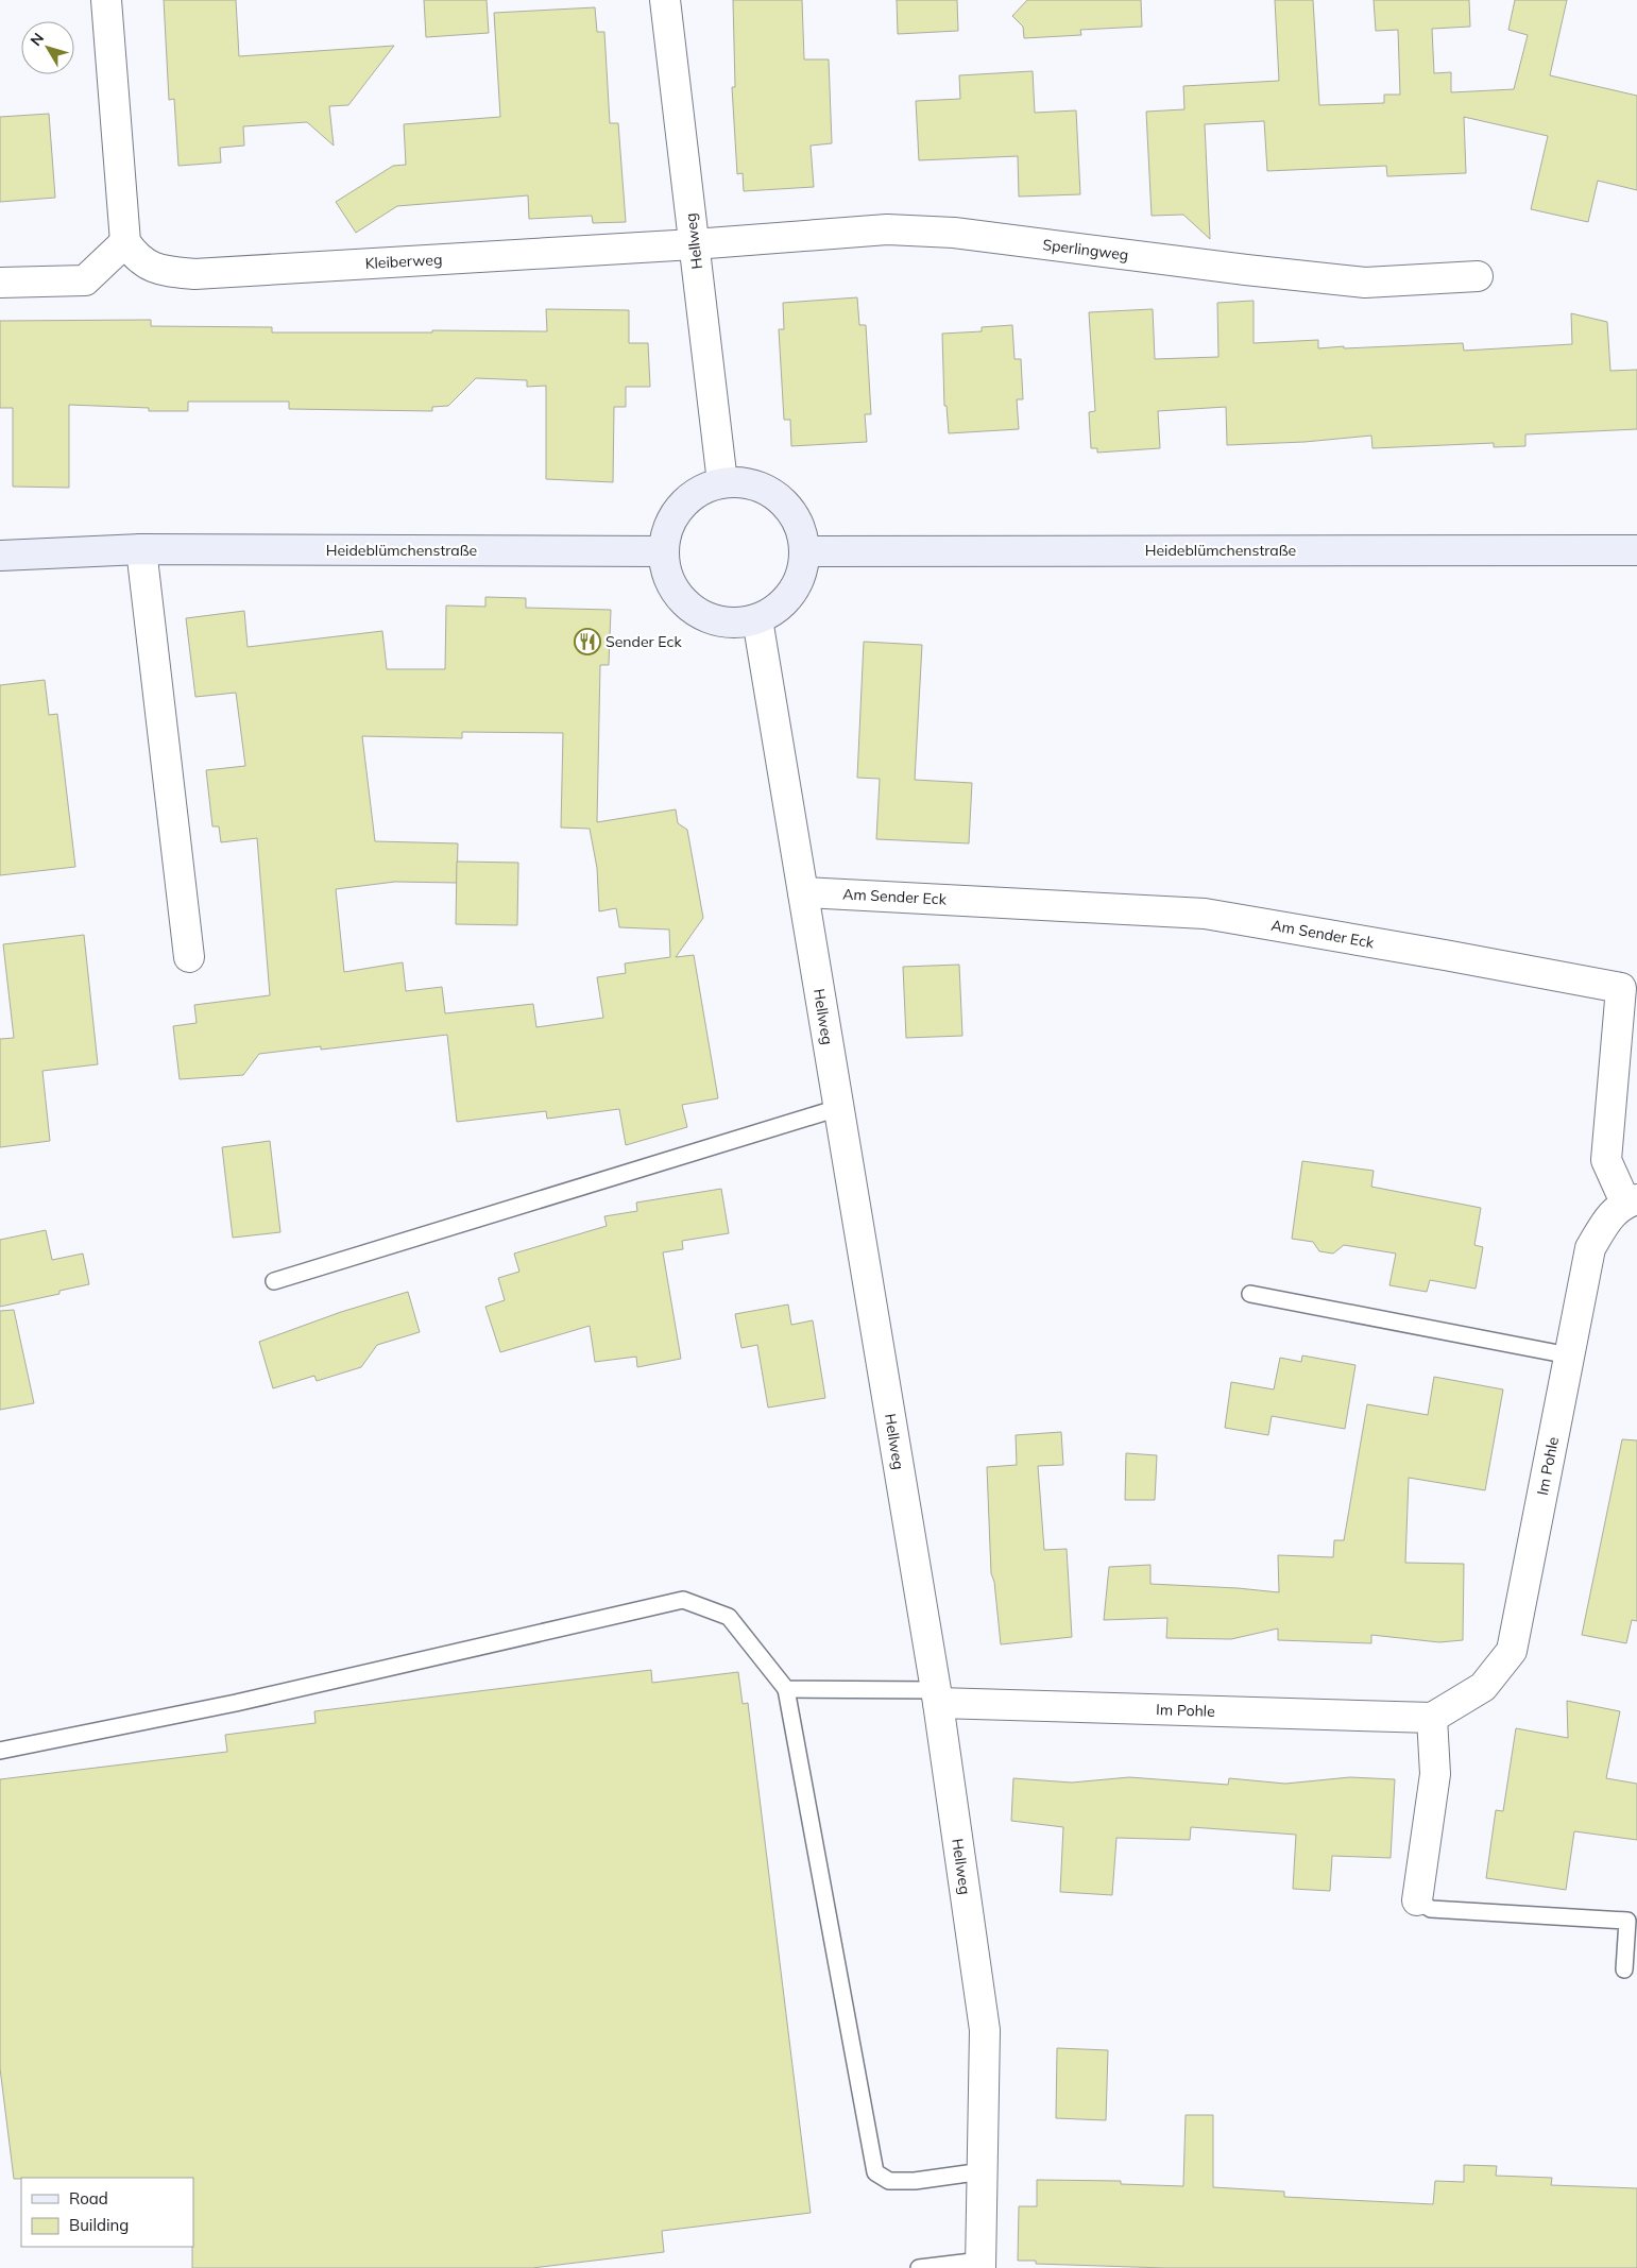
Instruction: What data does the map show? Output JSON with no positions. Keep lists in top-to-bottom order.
{
  "streets": {
    "street": [
      "Hellweg",
      "Sperlingweg",
      "Kleiberweg",
      "Heideblümchenstraße",
      "Am Sender Eck",
      "Im Pohle"
    ]
  },
  "crossings": [
    ["Hellweg", "Sperlingweg"],
    ["Hellweg", "Kleiberweg"],
    ["Hellweg", "Heideblümchenstraße"],
    ["Hellweg", "Am Sender Eck"],
    ["Hellweg", "Im Pohle"],
    ["Sperlingweg", "Kleiberweg"],
    ["Am Sender Eck", "Im Pohle"]
  ],
  "places": {
    "restaurant": ["Sender Eck"]
  },
  "legend": ["Road", "Building"],
  "north": "top left"
}
